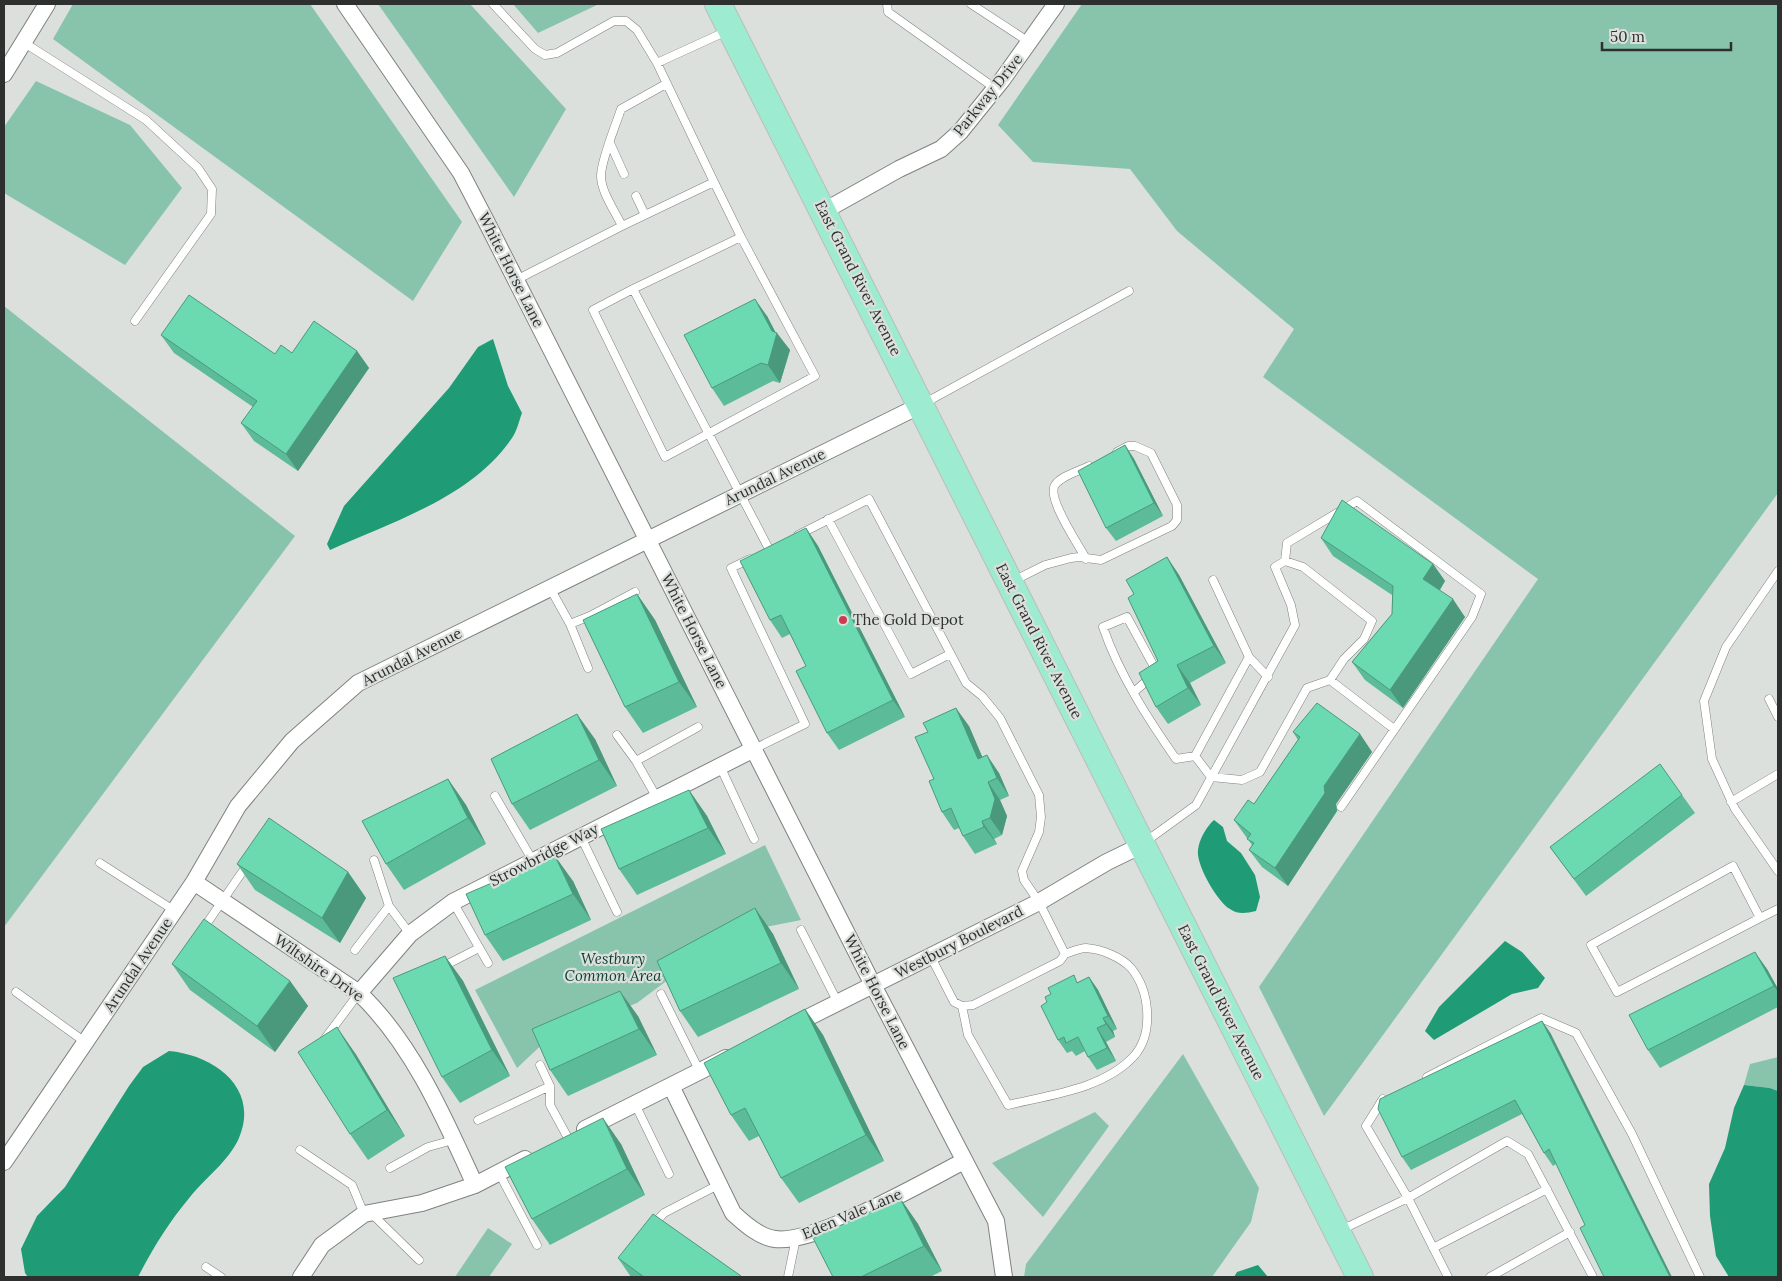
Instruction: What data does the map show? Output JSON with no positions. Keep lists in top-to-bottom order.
{
  "streets": {
    "main road": ["East Grand River Avenue"],
    "street": [
      "Parkway Drive",
      "White Horse Lane",
      "Arundal Avenue",
      "Strowbridge Way",
      "Westbury Boulevard",
      "Wiltshire Drive",
      "Eden Vale Lane"
    ]
  },
  "crossings": [
    ["Parkway Drive", "East Grand River Avenue"],
    ["White Horse Lane", "Arundal Avenue"],
    ["White Horse Lane", "Strowbridge Way"],
    ["White Horse Lane", "Westbury Boulevard"],
    ["White Horse Lane", "Eden Vale Lane"],
    ["East Grand River Avenue", "Arundal Avenue"],
    ["East Grand River Avenue", "Westbury Boulevard"],
    ["Arundal Avenue", "Wiltshire Drive"],
    ["Strowbridge Way", "Wiltshire Drive"]
  ],
  "parks": ["Westbury Common Area"],
  "places": ["The Gold Depot"],
  "scale_bar": "50 m"
}
